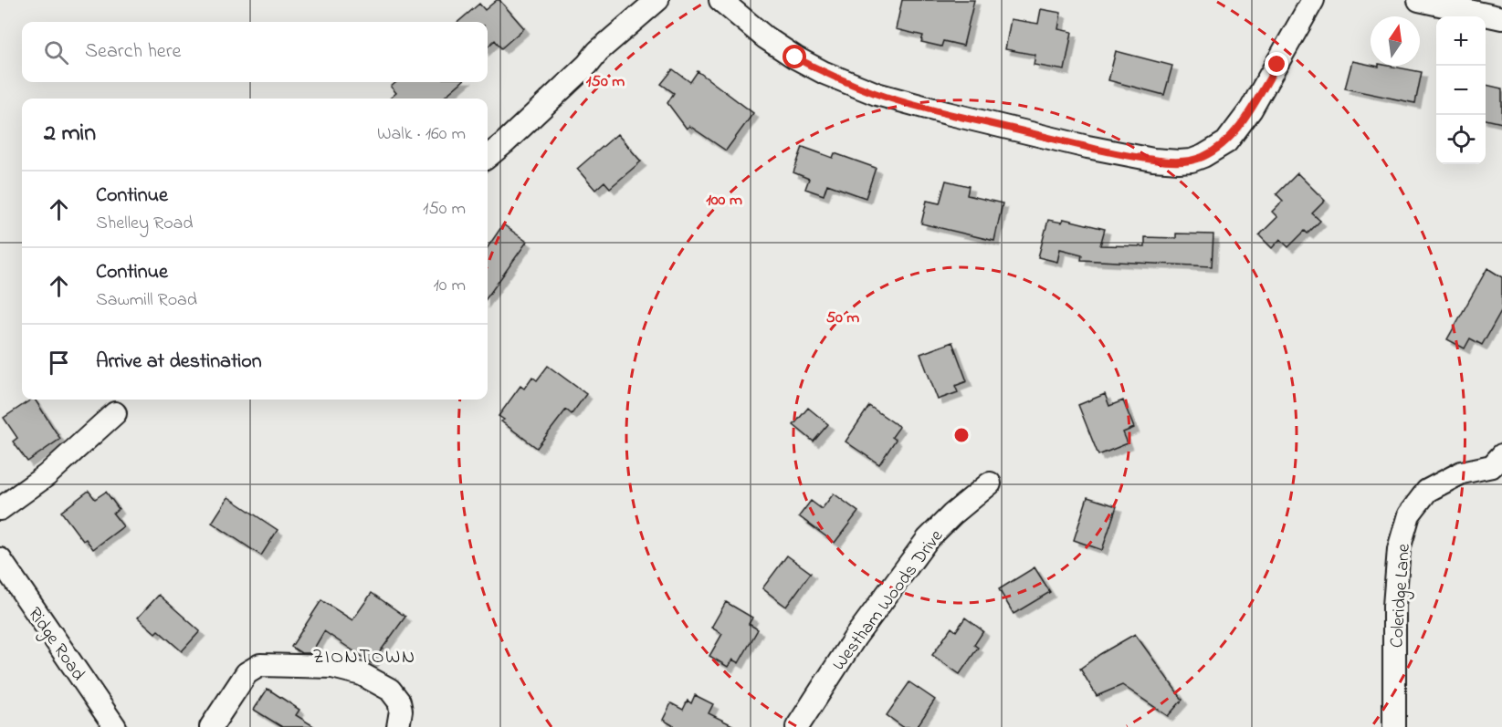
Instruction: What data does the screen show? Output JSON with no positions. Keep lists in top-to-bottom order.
{
  "streets": {
    "street": ["Coleridge Lane", "Westham Woods Drive", "Ridge Road"]
  },
  "districts": ["ZIONTOWN"],
  "north": "top",
  "page": {
    "map_buttons": ["+", "−"],
    "search": "Search here",
    "heading": ["2 min", "Walk · 160 m"],
    "list": [
      ["Continue", "Shelley Road", "150 m"],
      ["Continue", "Sawmill Road", "10 m"],
      "Arrive at destination"
    ]
  },
  "rings": ["150 m", "100 m", "50 m"]
}
